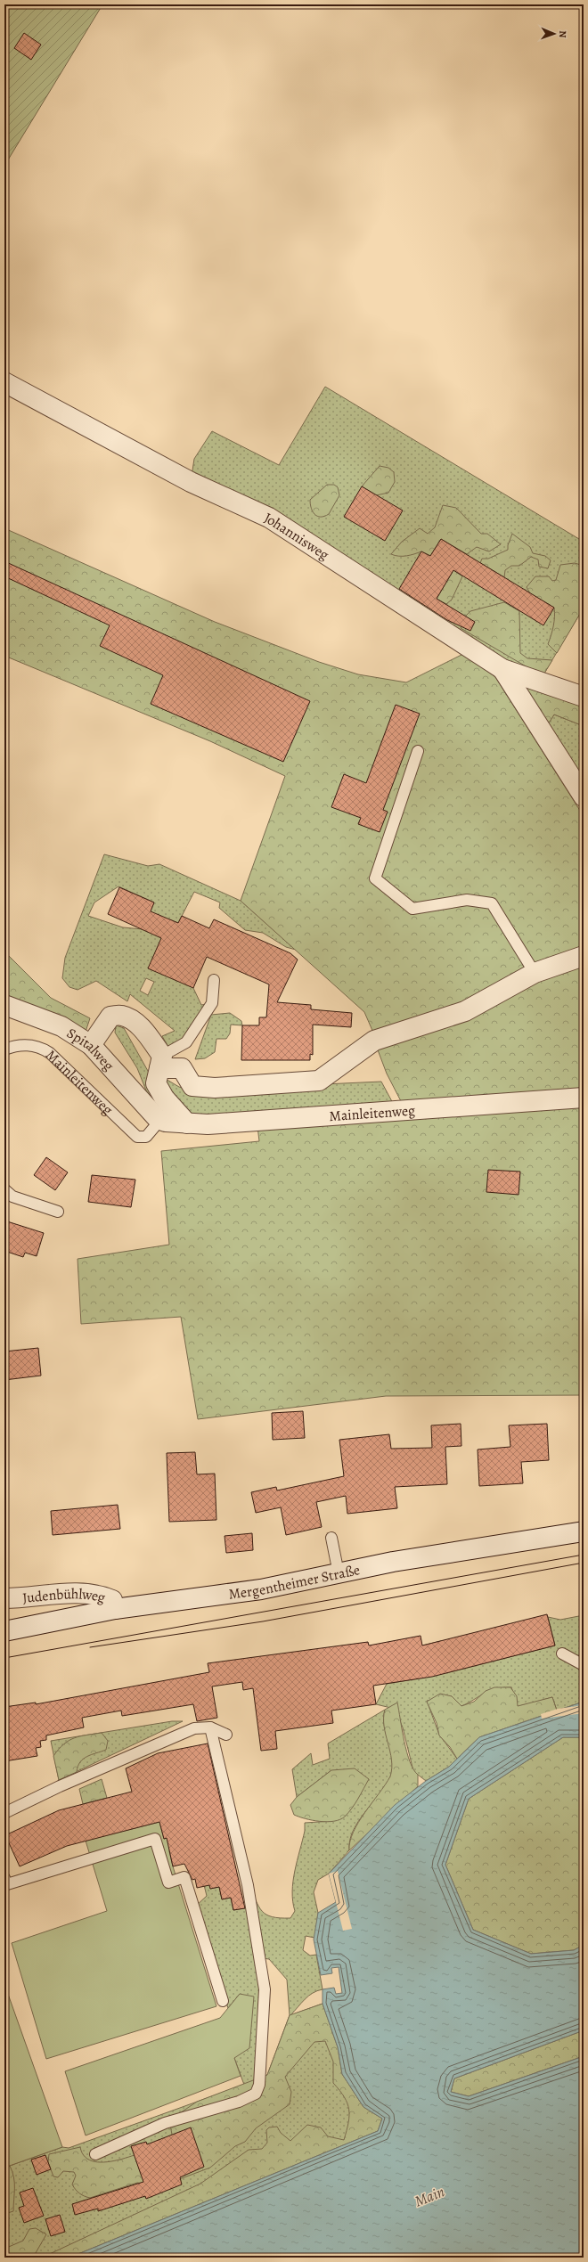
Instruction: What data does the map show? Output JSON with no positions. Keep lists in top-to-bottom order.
{
  "streets": {
    "street": [
      "Johannisweg",
      "Spitalweg",
      "Mainleitenweg",
      "Mergentheimer Straße",
      "Judenbühlweg"
    ]
  },
  "crossings": [
    ["Spitalweg", "Mainleitenweg"],
    ["Mergentheimer Straße", "Judenbühlweg"]
  ],
  "water": ["Main"],
  "north": "right"
}
